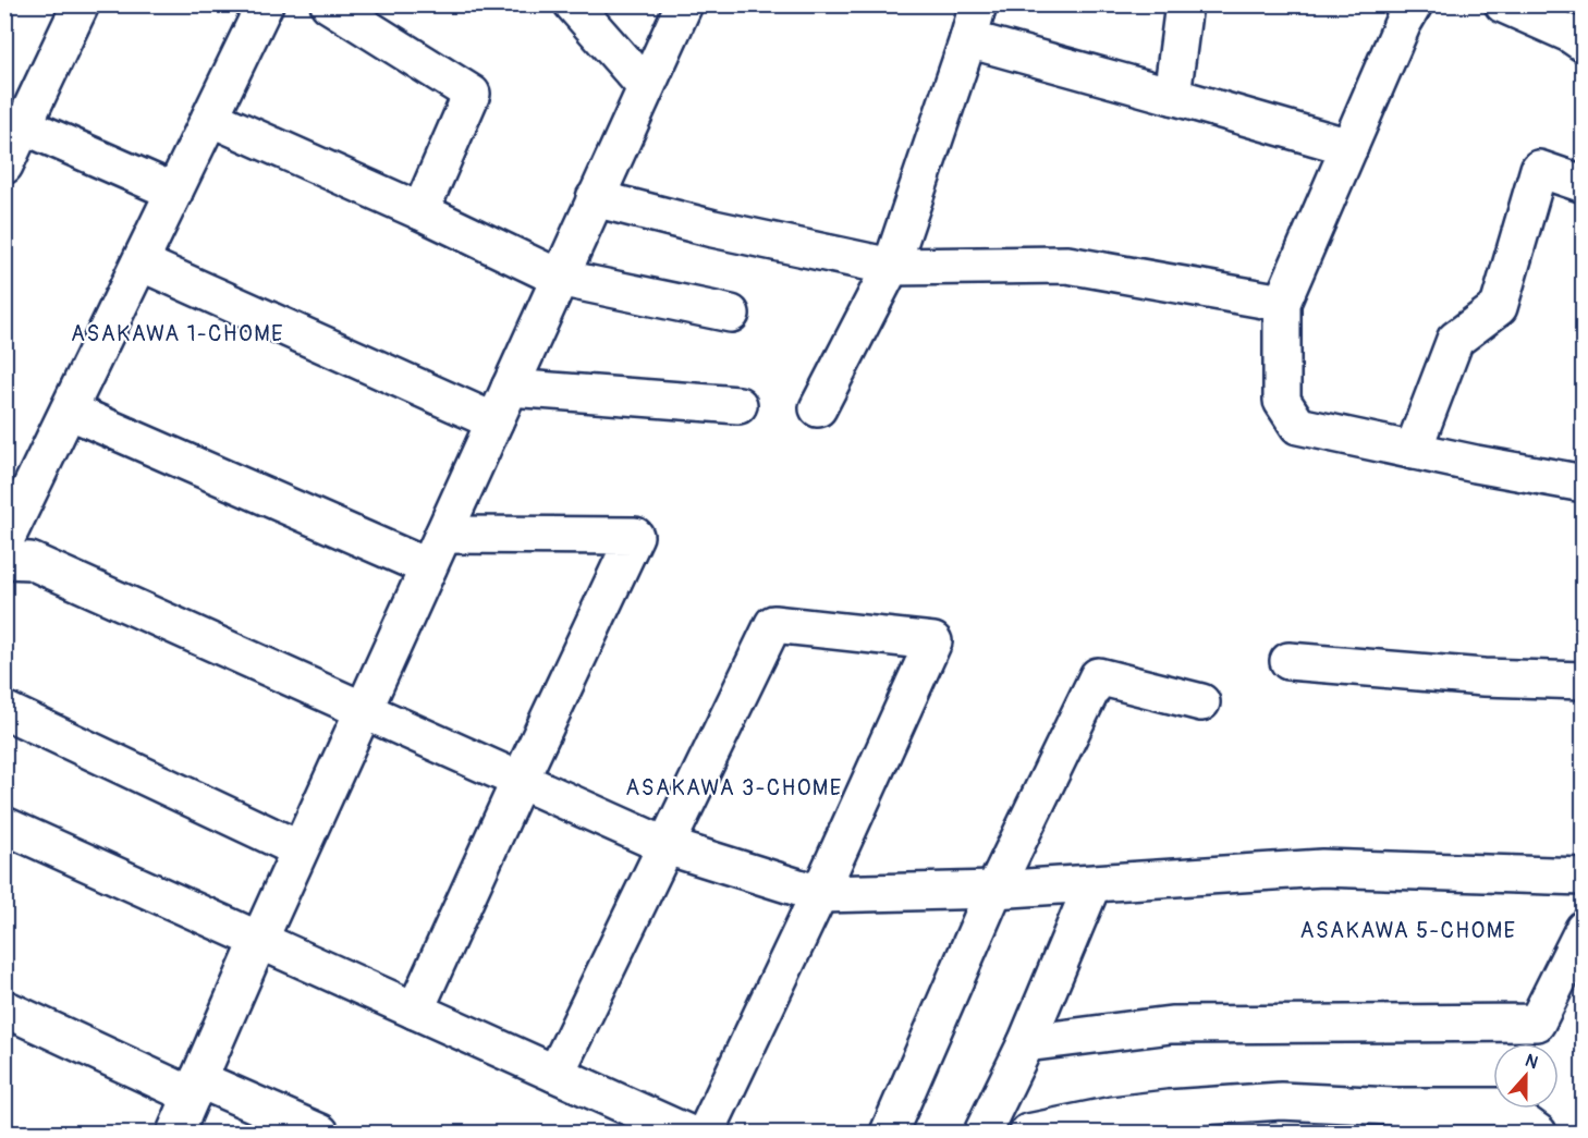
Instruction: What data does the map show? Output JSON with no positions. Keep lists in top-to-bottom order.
{
  "districts": ["ASAKAWA 1-CHOME", "ASAKAWA 3-CHOME", "ASAKAWA 5-CHOME"],
  "north": "top"
}
